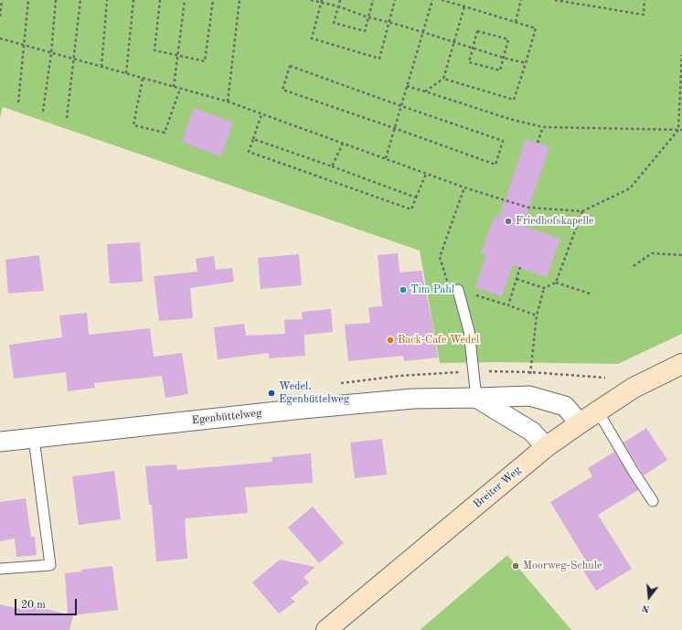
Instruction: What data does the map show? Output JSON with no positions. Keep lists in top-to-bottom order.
{
  "streets": {
    "street": ["Egenbüttelweg", "Breiter Weg"]
  },
  "crossings": [
    ["Egenbüttelweg", "Breiter Weg"]
  ],
  "places": [
    "Friedhofskapelle",
    "Tim Pahl",
    "Back-Cafe Wedel",
    "Wedel, Egenbüttelweg",
    "Moorweg-Schule"
  ],
  "scale_bar": "20 m",
  "north": "bottom"
}
